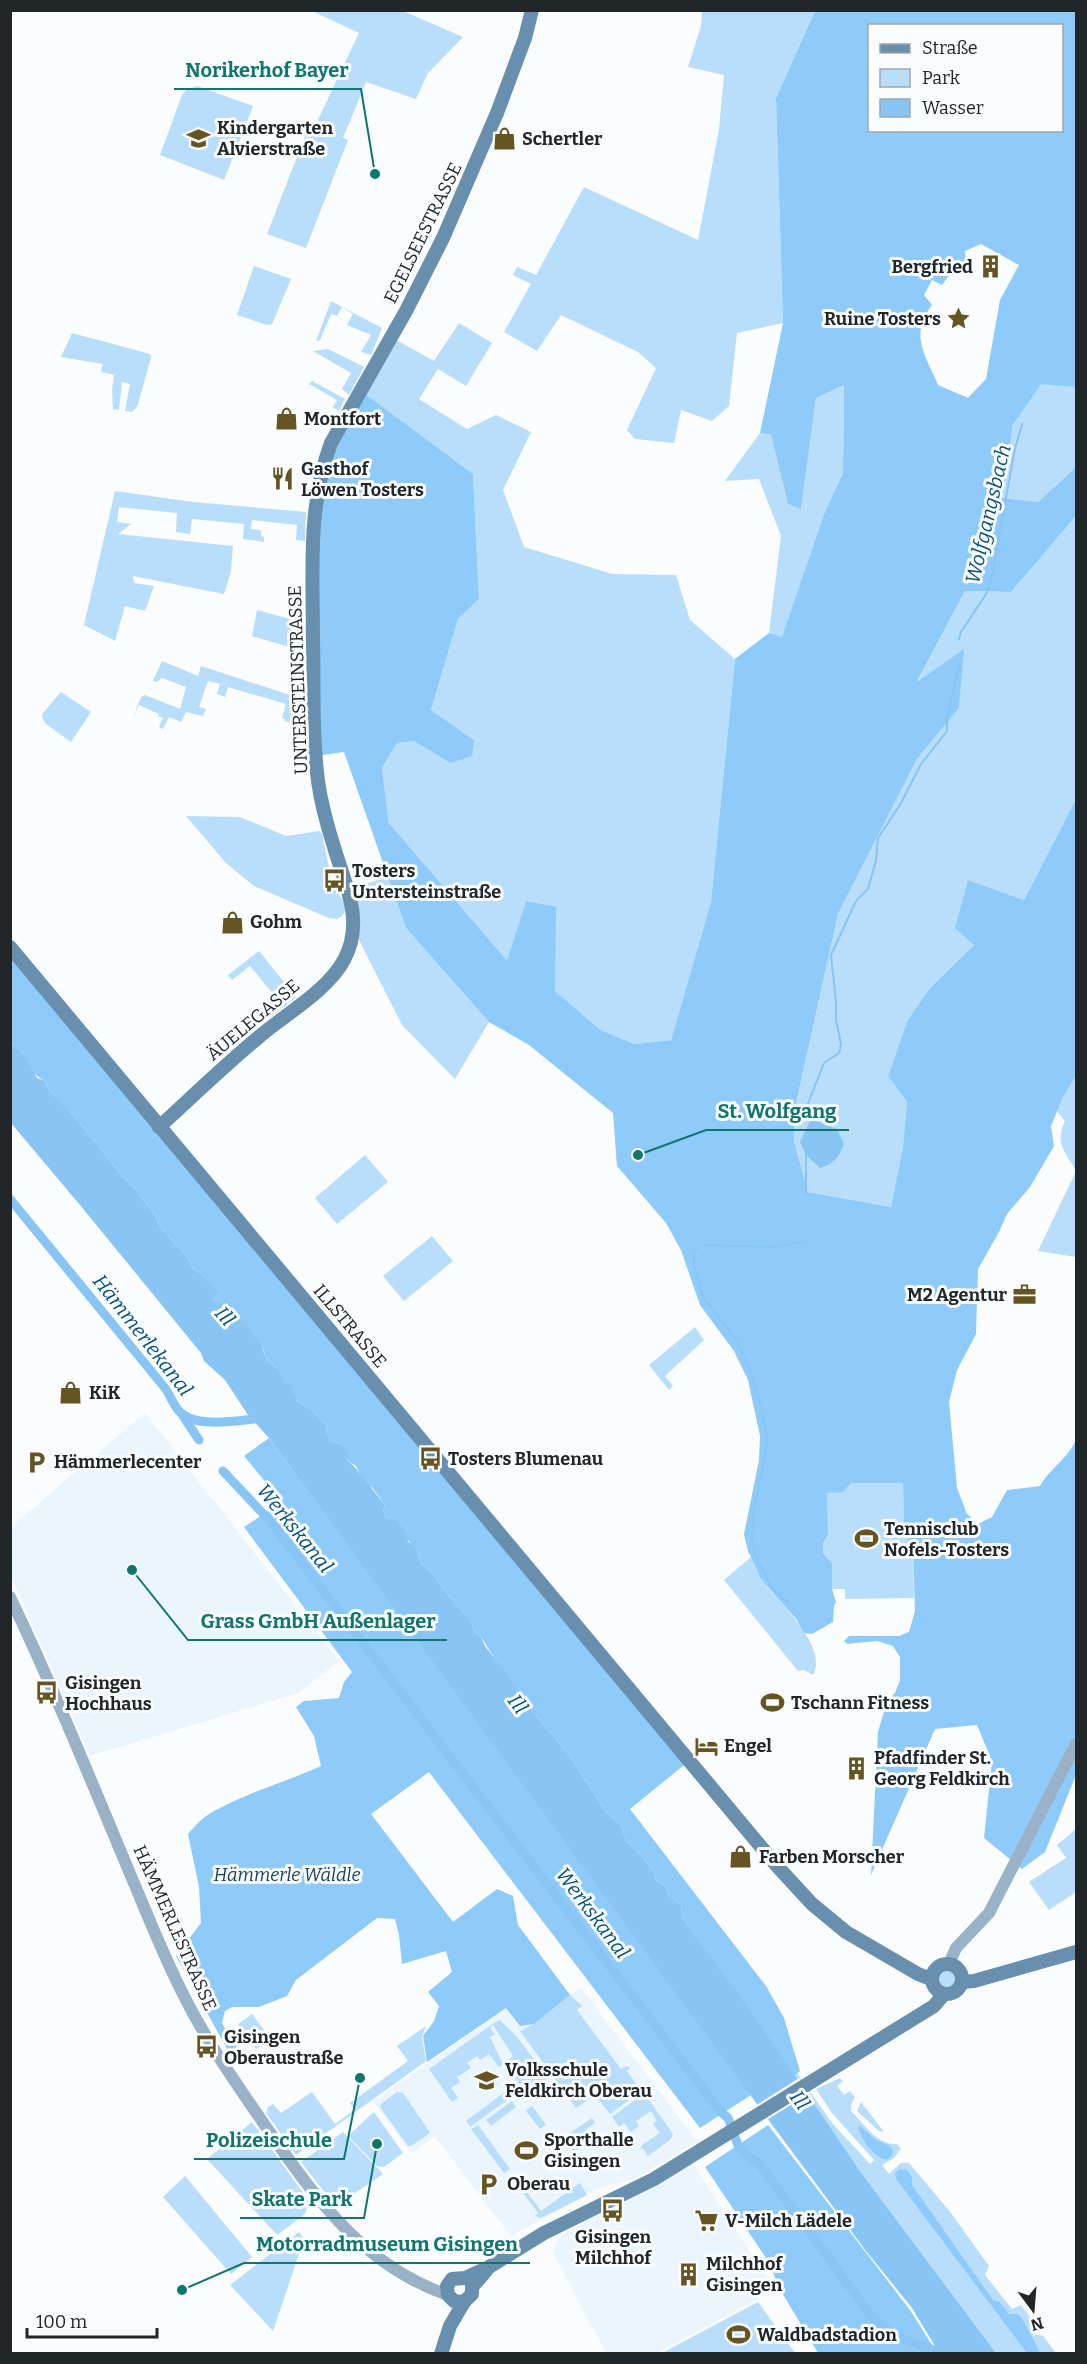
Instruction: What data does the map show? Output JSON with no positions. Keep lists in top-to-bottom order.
{
  "streets": {
    "main road": [
      "EGELSEESTRASSE",
      "UNTERSTEINSTRASSE",
      "ÄUELEGASSE",
      "ILLSTRASSE"
    ],
    "street": ["HÄMMERLESTRASSE"]
  },
  "crossings": [
    ["EGELSEESTRASSE", "UNTERSTEINSTRASSE"],
    ["UNTERSTEINSTRASSE", "ÄUELEGASSE"],
    ["ÄUELEGASSE", "ILLSTRASSE"]
  ],
  "water": [
    "Wolfgangsbach",
    "Ill",
    "Hämmerlekanal",
    "Werkskanal"
  ],
  "parks": ["Hämmerle Wäldle"],
  "places": {
    "school or university": ["Kindergarten Alvierstraße", "Volksschule Feldkirch Oberau"],
    "shop": [
      "Schertler",
      "Montfort",
      "Gohm",
      "KiK",
      "Farben Morscher"
    ],
    "other": [
      "Norikerhof Bayer",
      "St. Wolfgang",
      "Grass GmbH Außenlager",
      "Polizeischule",
      "Skate Park",
      "Motorradmuseum Gisingen"
    ],
    "building": ["Bergfried", "Pfadfinder St. Georg Feldkirch", "Milchhof Gisingen"],
    "place": ["Ruine Tosters"],
    "restaurant": ["Gasthof Löwen Tosters"],
    "bus stop": [
      "Tosters Untersteinstraße",
      "Tosters Blumenau",
      "Gisingen Hochhaus",
      "Gisingen Oberaustraße",
      "Gisingen Milchhof"
    ],
    "office": ["M2 Agentur"],
    "parking": ["Hämmerlecenter", "Oberau"],
    "sports": [
      "Tennisclub Nofels-Tosters",
      "Tschann Fitness",
      "Sporthalle Gisingen",
      "Waldbadstadion"
    ],
    "hotel": ["Engel"],
    "supermarket": ["V-Milch Lädele"]
  },
  "legend": ["Straße", "Park", "Wasser"],
  "scale_bar": "100 m",
  "north": "bottom"
}
